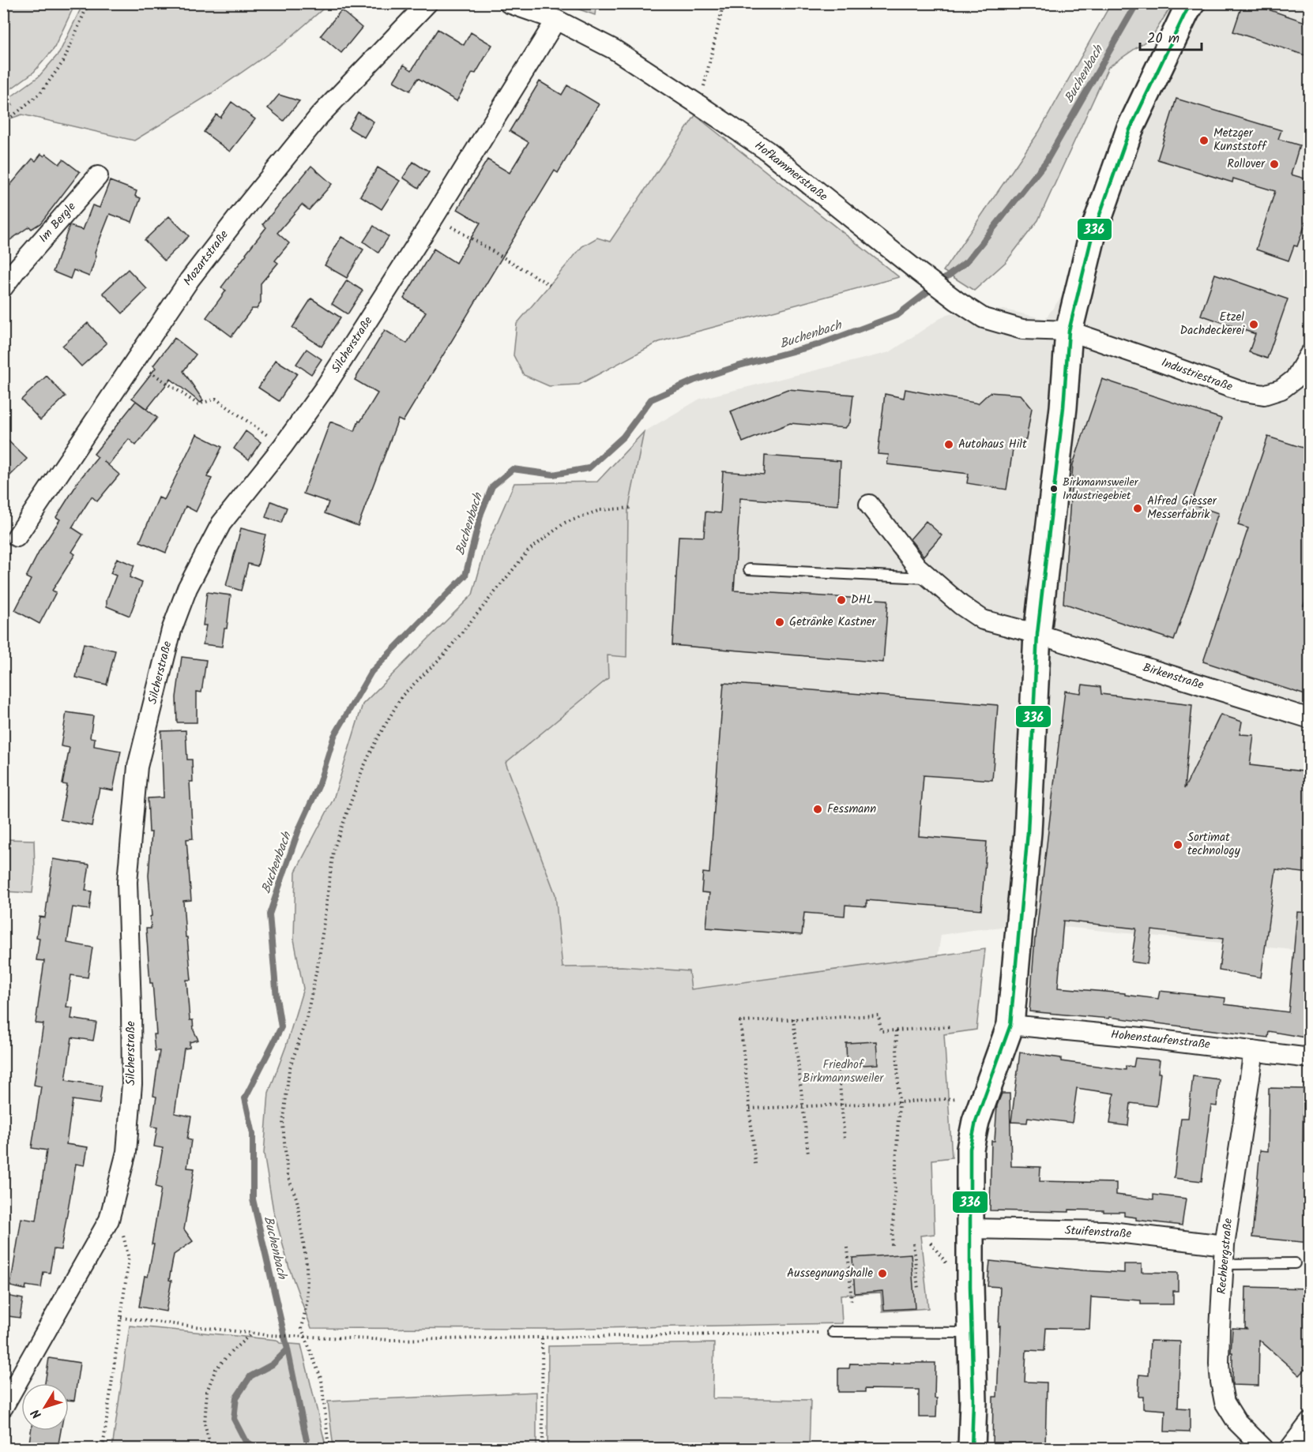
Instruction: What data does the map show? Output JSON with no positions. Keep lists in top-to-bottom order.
{
  "streets": {
    "street": [
      "Hofkammerstraße",
      "Im Bergle",
      "Mozartstraße",
      "Silcherstraße",
      "Industriestraße",
      "Birkenstraße",
      "Hohenstaufenstraße",
      "Stuifenstraße",
      "Rechbergstraße"
    ]
  },
  "crossings": [
    ["Hofkammerstraße", "Silcherstraße"],
    ["Hofkammerstraße", "Industriestraße"],
    ["Hohenstaufenstraße", "Rechbergstraße"],
    ["Stuifenstraße", "Rechbergstraße"]
  ],
  "water": ["Buchenbach"],
  "parks": ["Friedhof Birkmannsweiler"],
  "places": [
    "Metzger Kunststoff",
    "Rollover",
    "Etzel Dachdeckerei",
    "Autohaus Hilt",
    "Birkmannsweiler Industriegebiet",
    "Alfred Giesser Messerfabrik",
    "DHL",
    "Getränke Kastner",
    "Fessmann",
    "Sortimat technology",
    "Aussegnungshalle"
  ],
  "lines": ["transit line 336"],
  "scale_bar": "20 m",
  "north": "bottom left"
}
